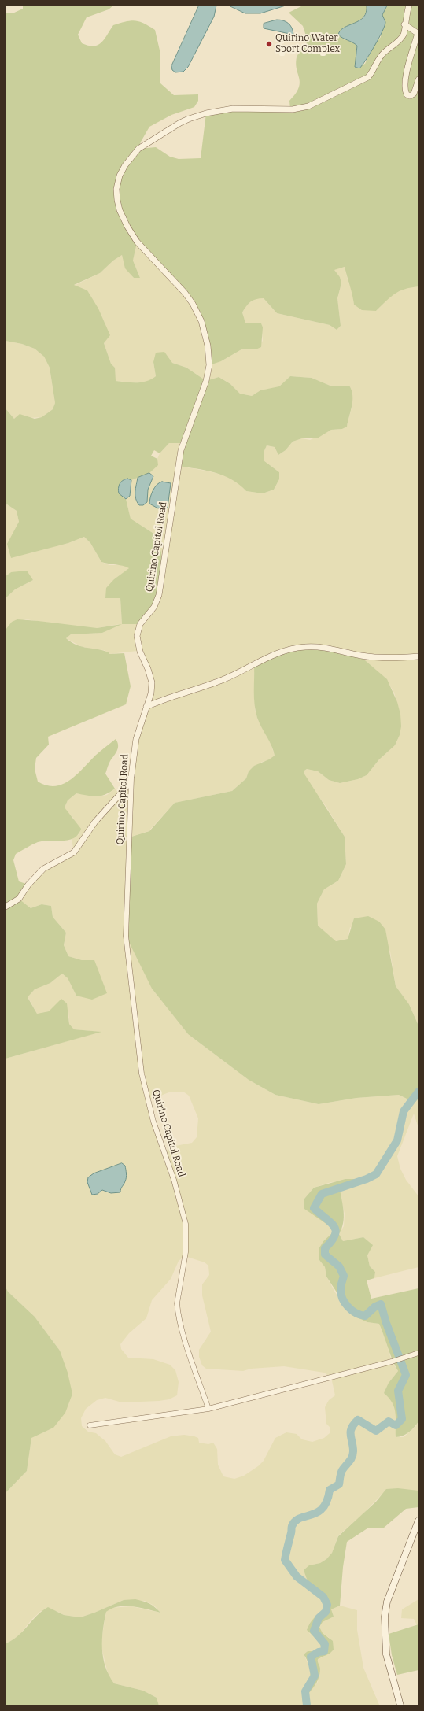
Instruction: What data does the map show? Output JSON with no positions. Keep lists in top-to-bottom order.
{
  "streets": {
    "street": ["Quirino Capitol Road"]
  },
  "places": ["Quirino Water Sport Complex"]
}
